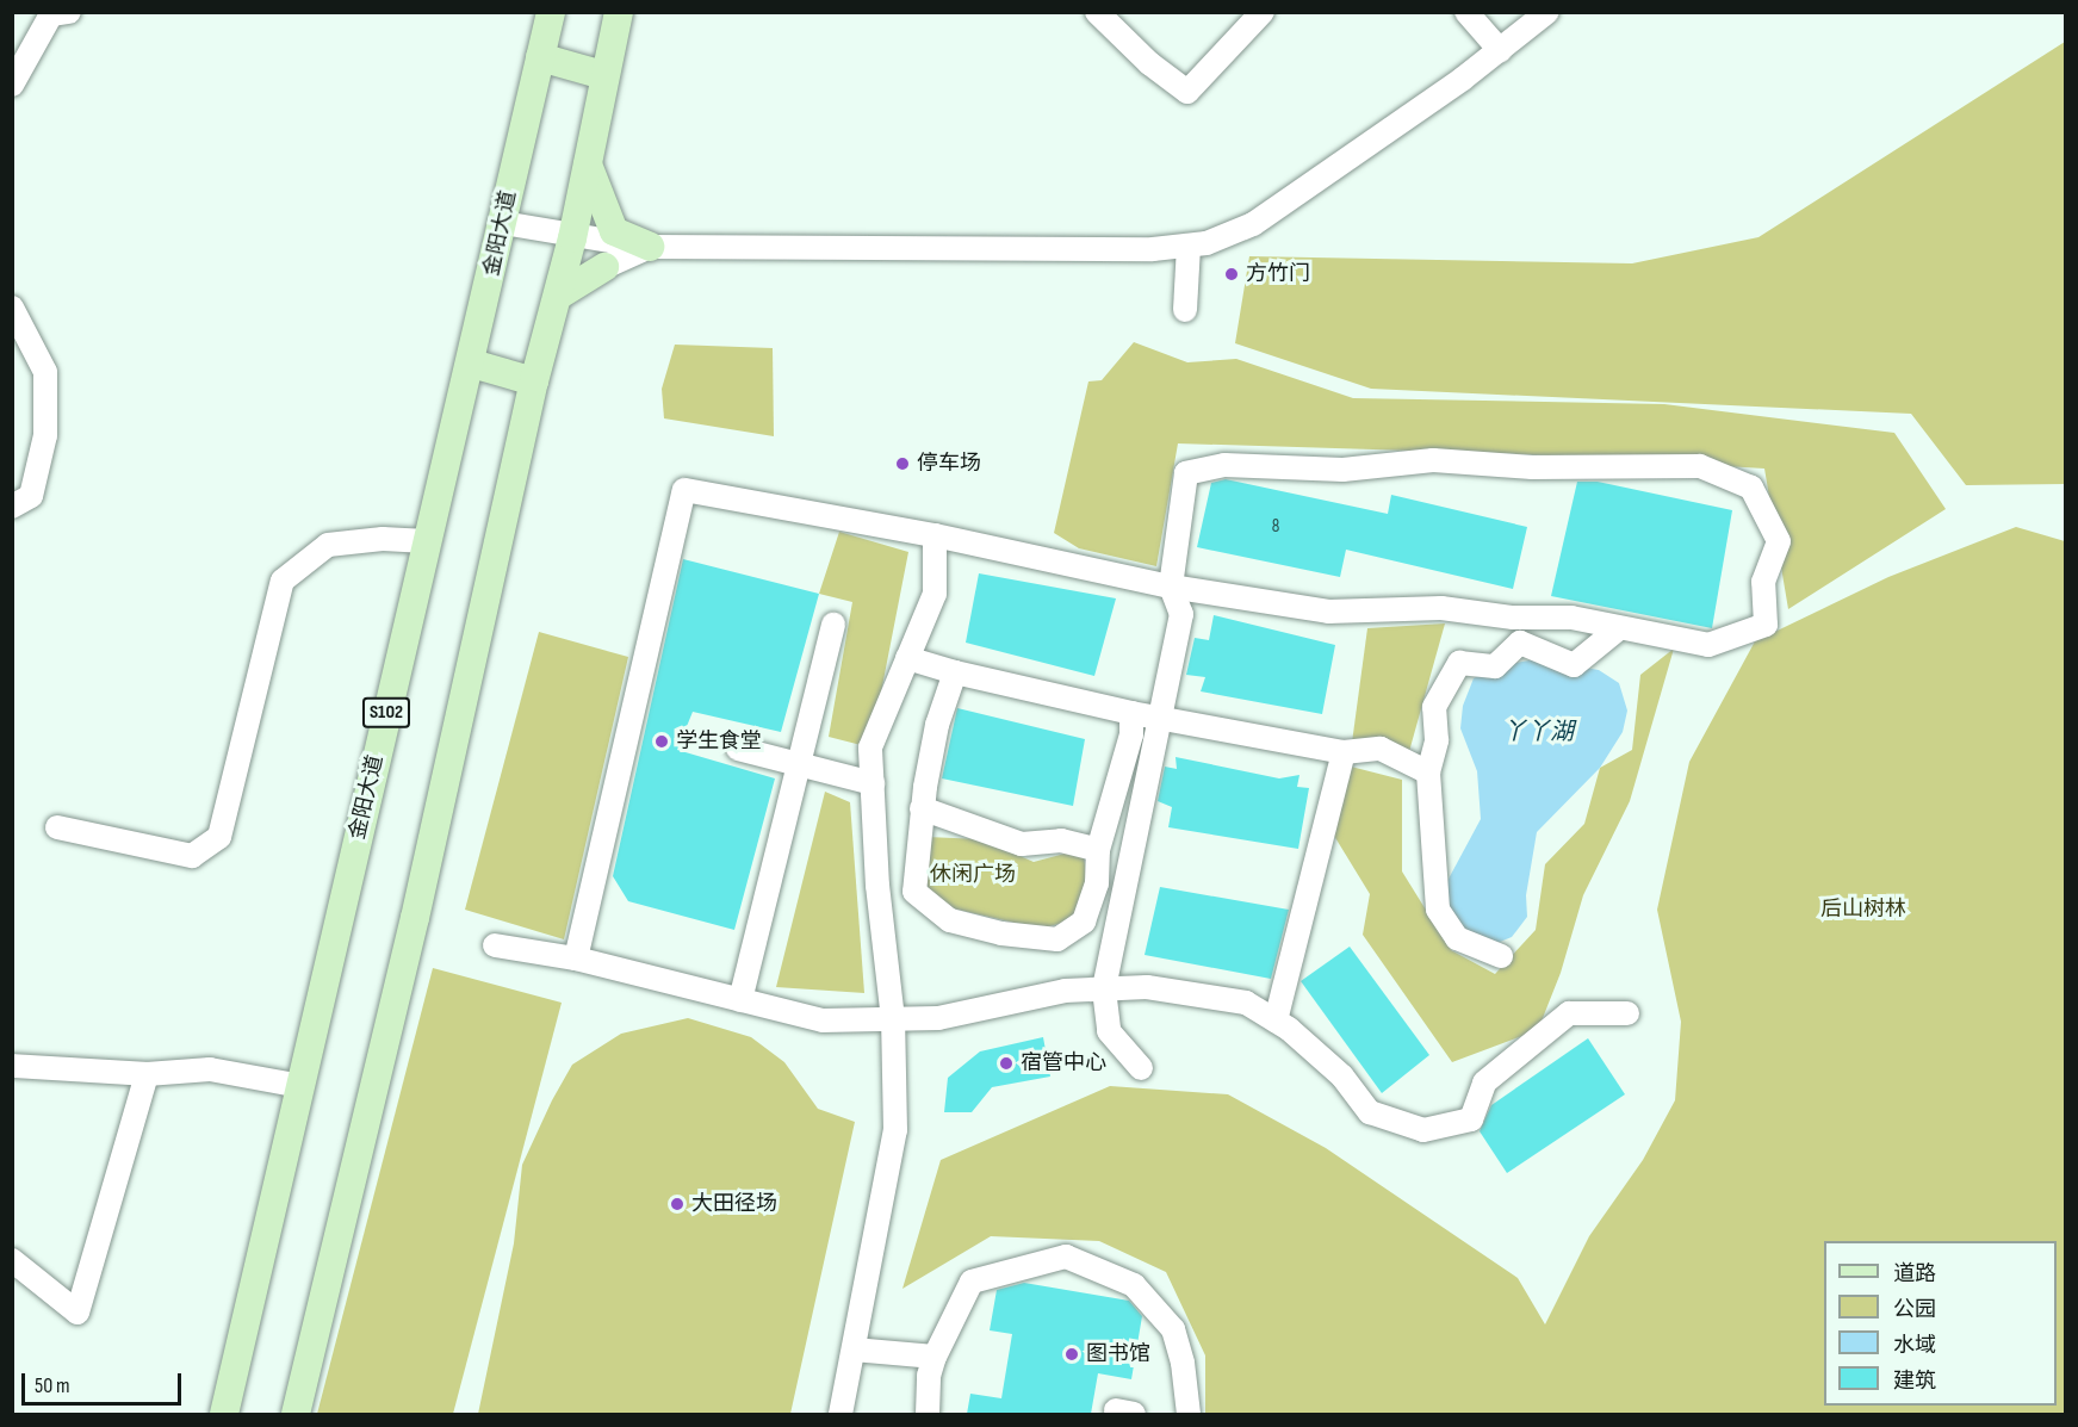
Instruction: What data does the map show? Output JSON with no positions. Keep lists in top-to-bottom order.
{
  "streets": {
    "main road": ["金阳大道", "S102"]
  },
  "water": ["丫丫湖"],
  "parks": ["休闲广场", "后山树林"],
  "places": [
    "方竹门",
    "停车场",
    "学生食堂",
    "宿管中心",
    "大田径场",
    "图书馆"
  ],
  "house_numbers": ["8"],
  "legend": [
    "道路",
    "公园",
    "水域",
    "建筑"
  ],
  "scale_bar": "50 m"
}
